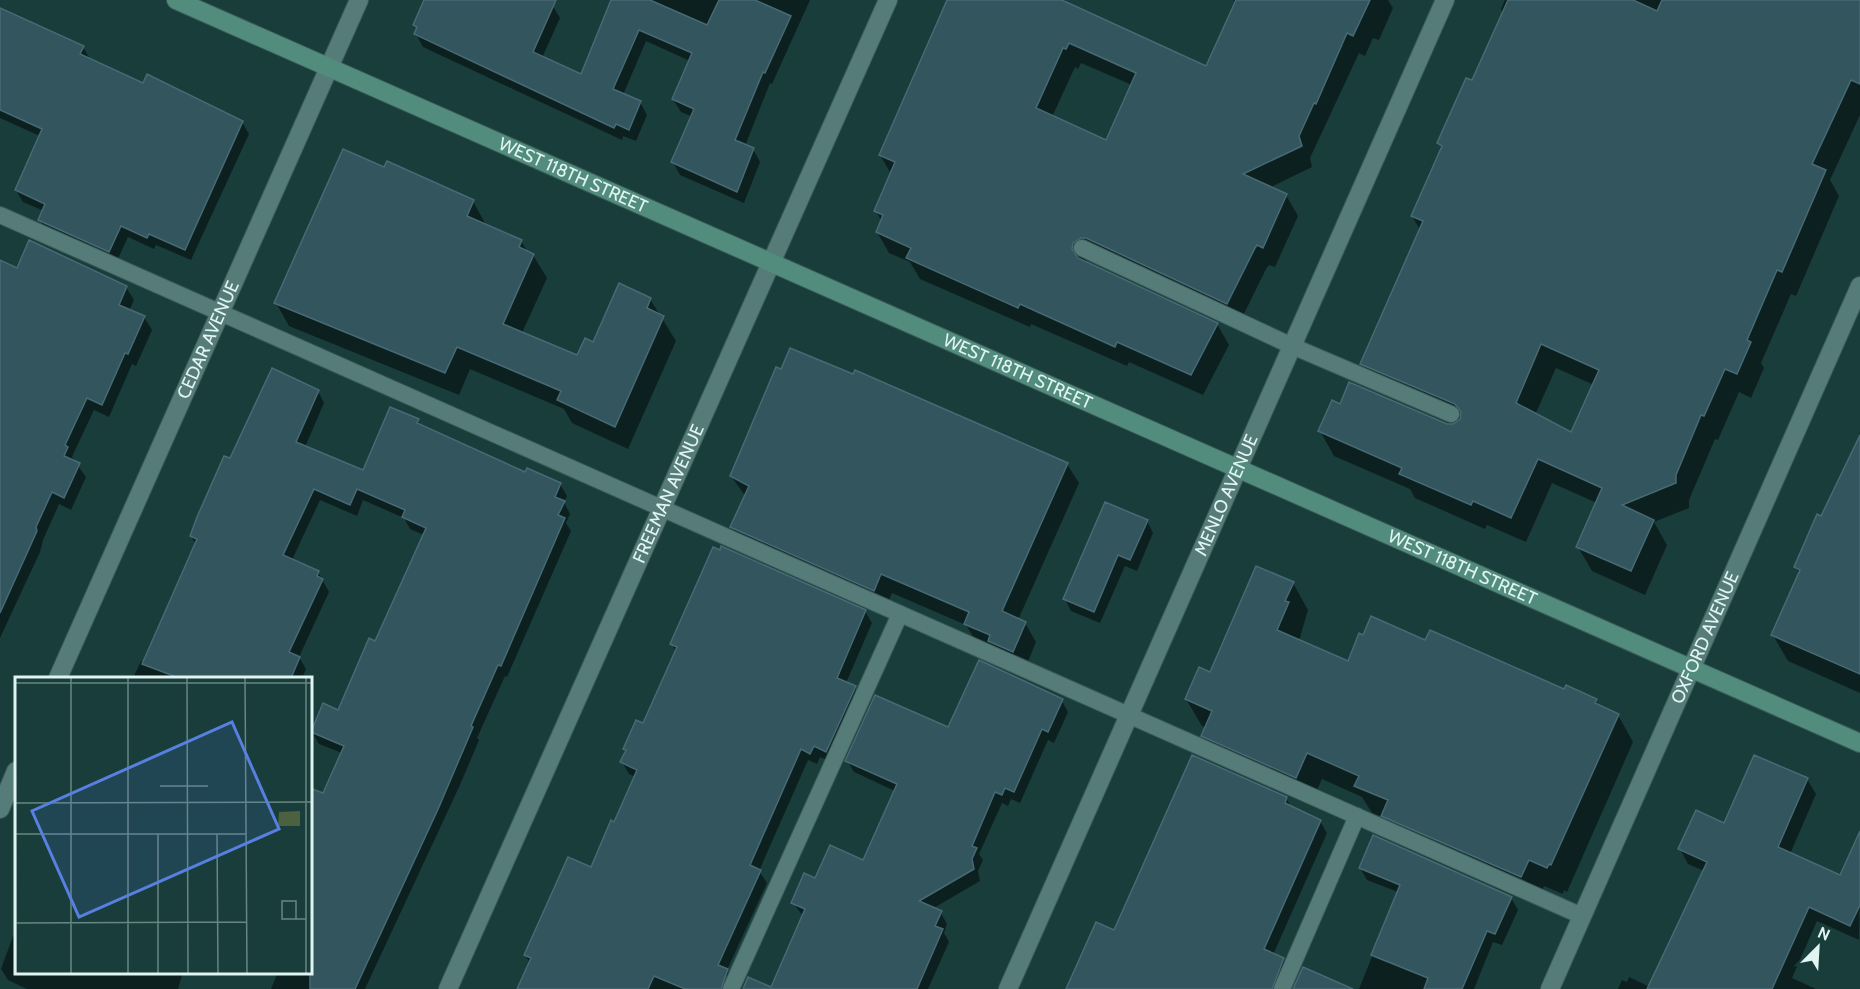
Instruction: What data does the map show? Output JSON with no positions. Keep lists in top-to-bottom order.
{
  "streets": {
    "street": [
      "WEST 118TH STREET",
      "CEDAR AVENUE",
      "MENLO AVENUE",
      "FREEMAN AVENUE",
      "OXFORD AVENUE"
    ]
  },
  "crossings": [
    ["WEST 118TH STREET", "CEDAR AVENUE"],
    ["WEST 118TH STREET", "MENLO AVENUE"],
    ["WEST 118TH STREET", "FREEMAN AVENUE"],
    ["WEST 118TH STREET", "OXFORD AVENUE"]
  ],
  "north": "top right"
}
